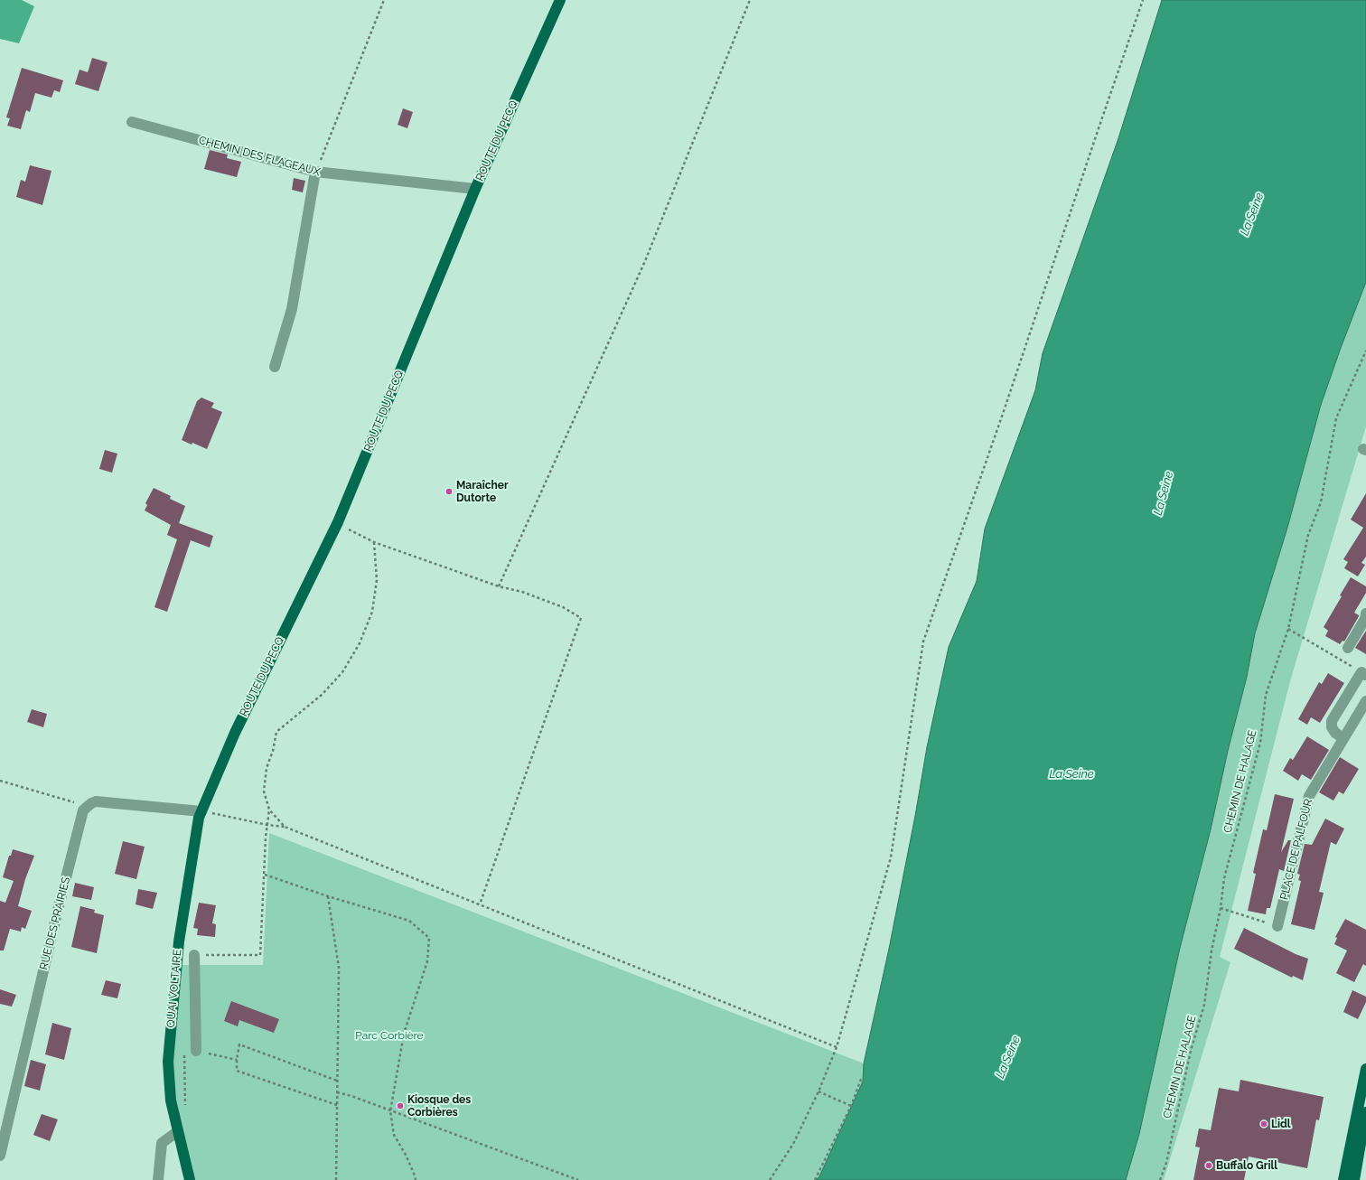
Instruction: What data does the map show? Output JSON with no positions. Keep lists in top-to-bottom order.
{
  "streets": {
    "main road": ["ROUTE DU PECQ", "QUAI VOLTAIRE"],
    "street": ["CHEMIN DES FLAGEAUX", "PLACE DE PALFOUR", "RUE DES PRAIRIES"],
    "path": ["CHEMIN DE HALAGE"]
  },
  "crossings": [
    ["ROUTE DU PECQ", "CHEMIN DES FLAGEAUX"],
    ["ROUTE DU PECQ", "QUAI VOLTAIRE"]
  ],
  "water": ["La Seine"],
  "parks": ["Parc Corbière"],
  "places": [
    "Maraîcher Dutorte",
    "Kiosque des Corbières",
    "Lidl",
    "Buffalo Grill"
  ]
}
